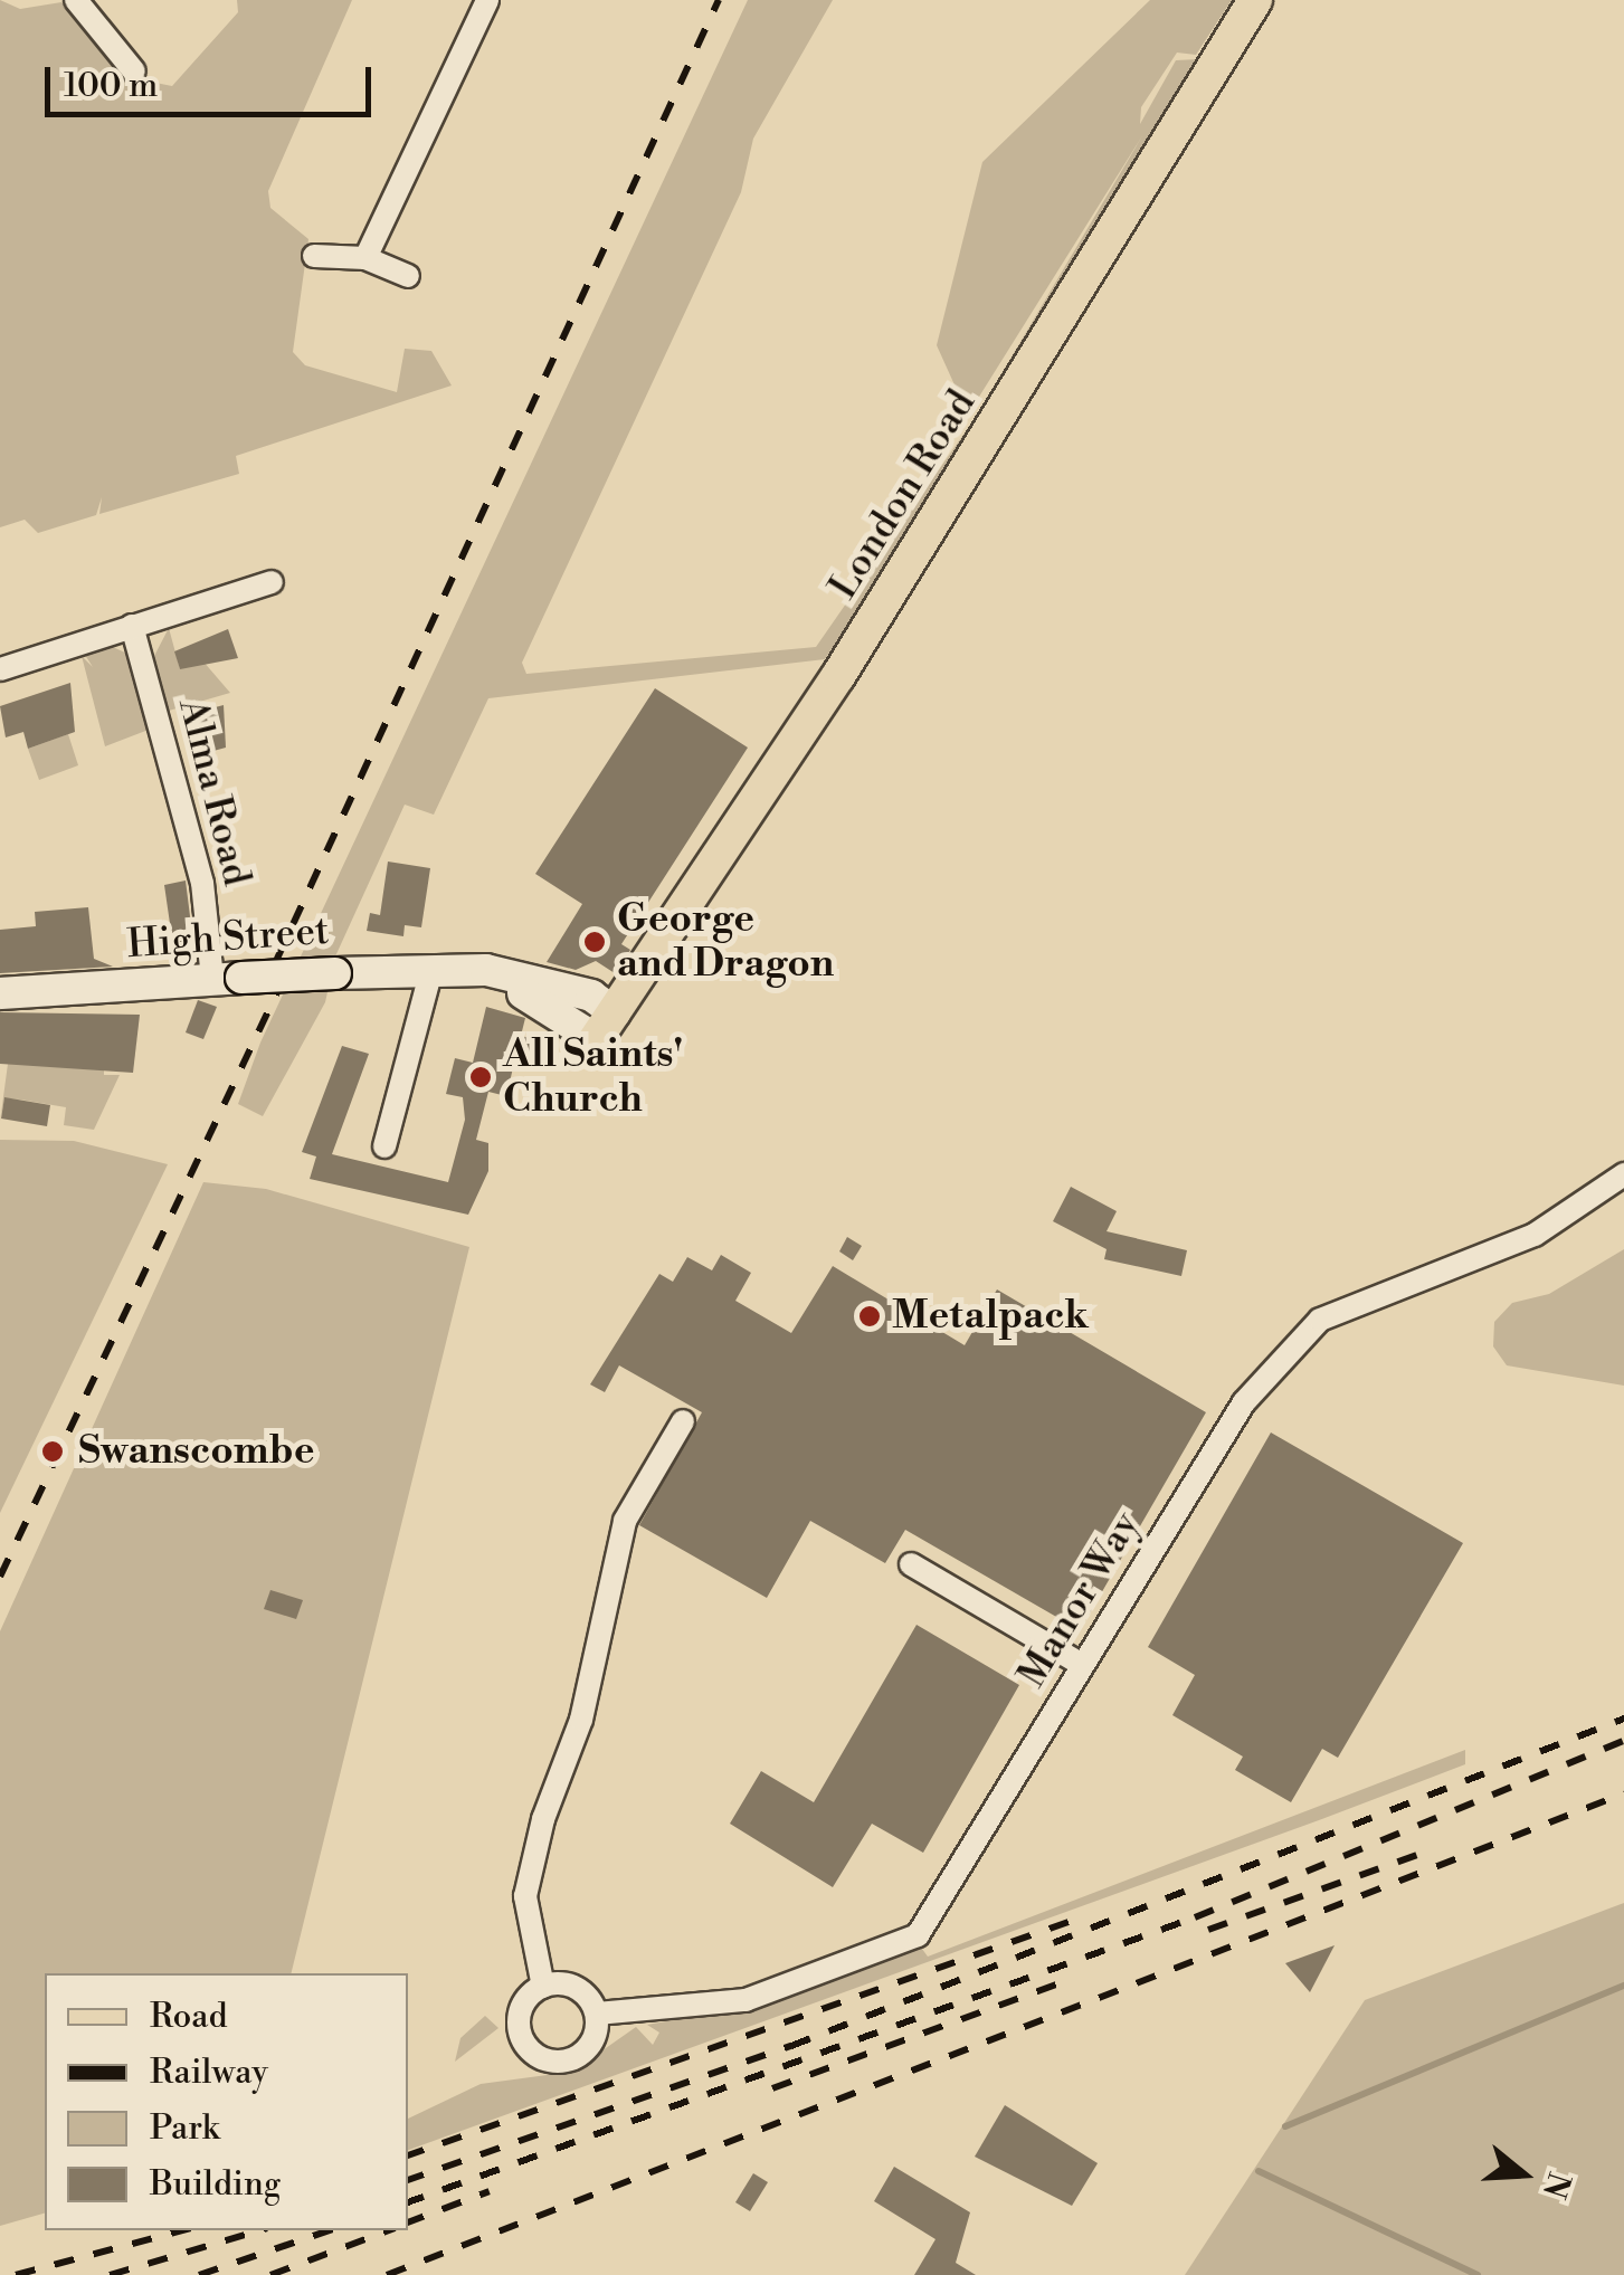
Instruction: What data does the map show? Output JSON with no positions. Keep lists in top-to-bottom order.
{
  "streets": {
    "main road": ["London Road", "High Street"],
    "street": ["Alma Road", "Manor Way"]
  },
  "crossings": [
    ["London Road", "High Street"],
    ["Alma Road", "High Street"]
  ],
  "places": [
    "George and Dragon",
    "All Saints' Church",
    "Metalpack",
    "Swanscombe"
  ],
  "legend": [
    "Road",
    "Railway",
    "Park",
    "Building"
  ],
  "scale_bar": "100 m",
  "north": "right"
}
